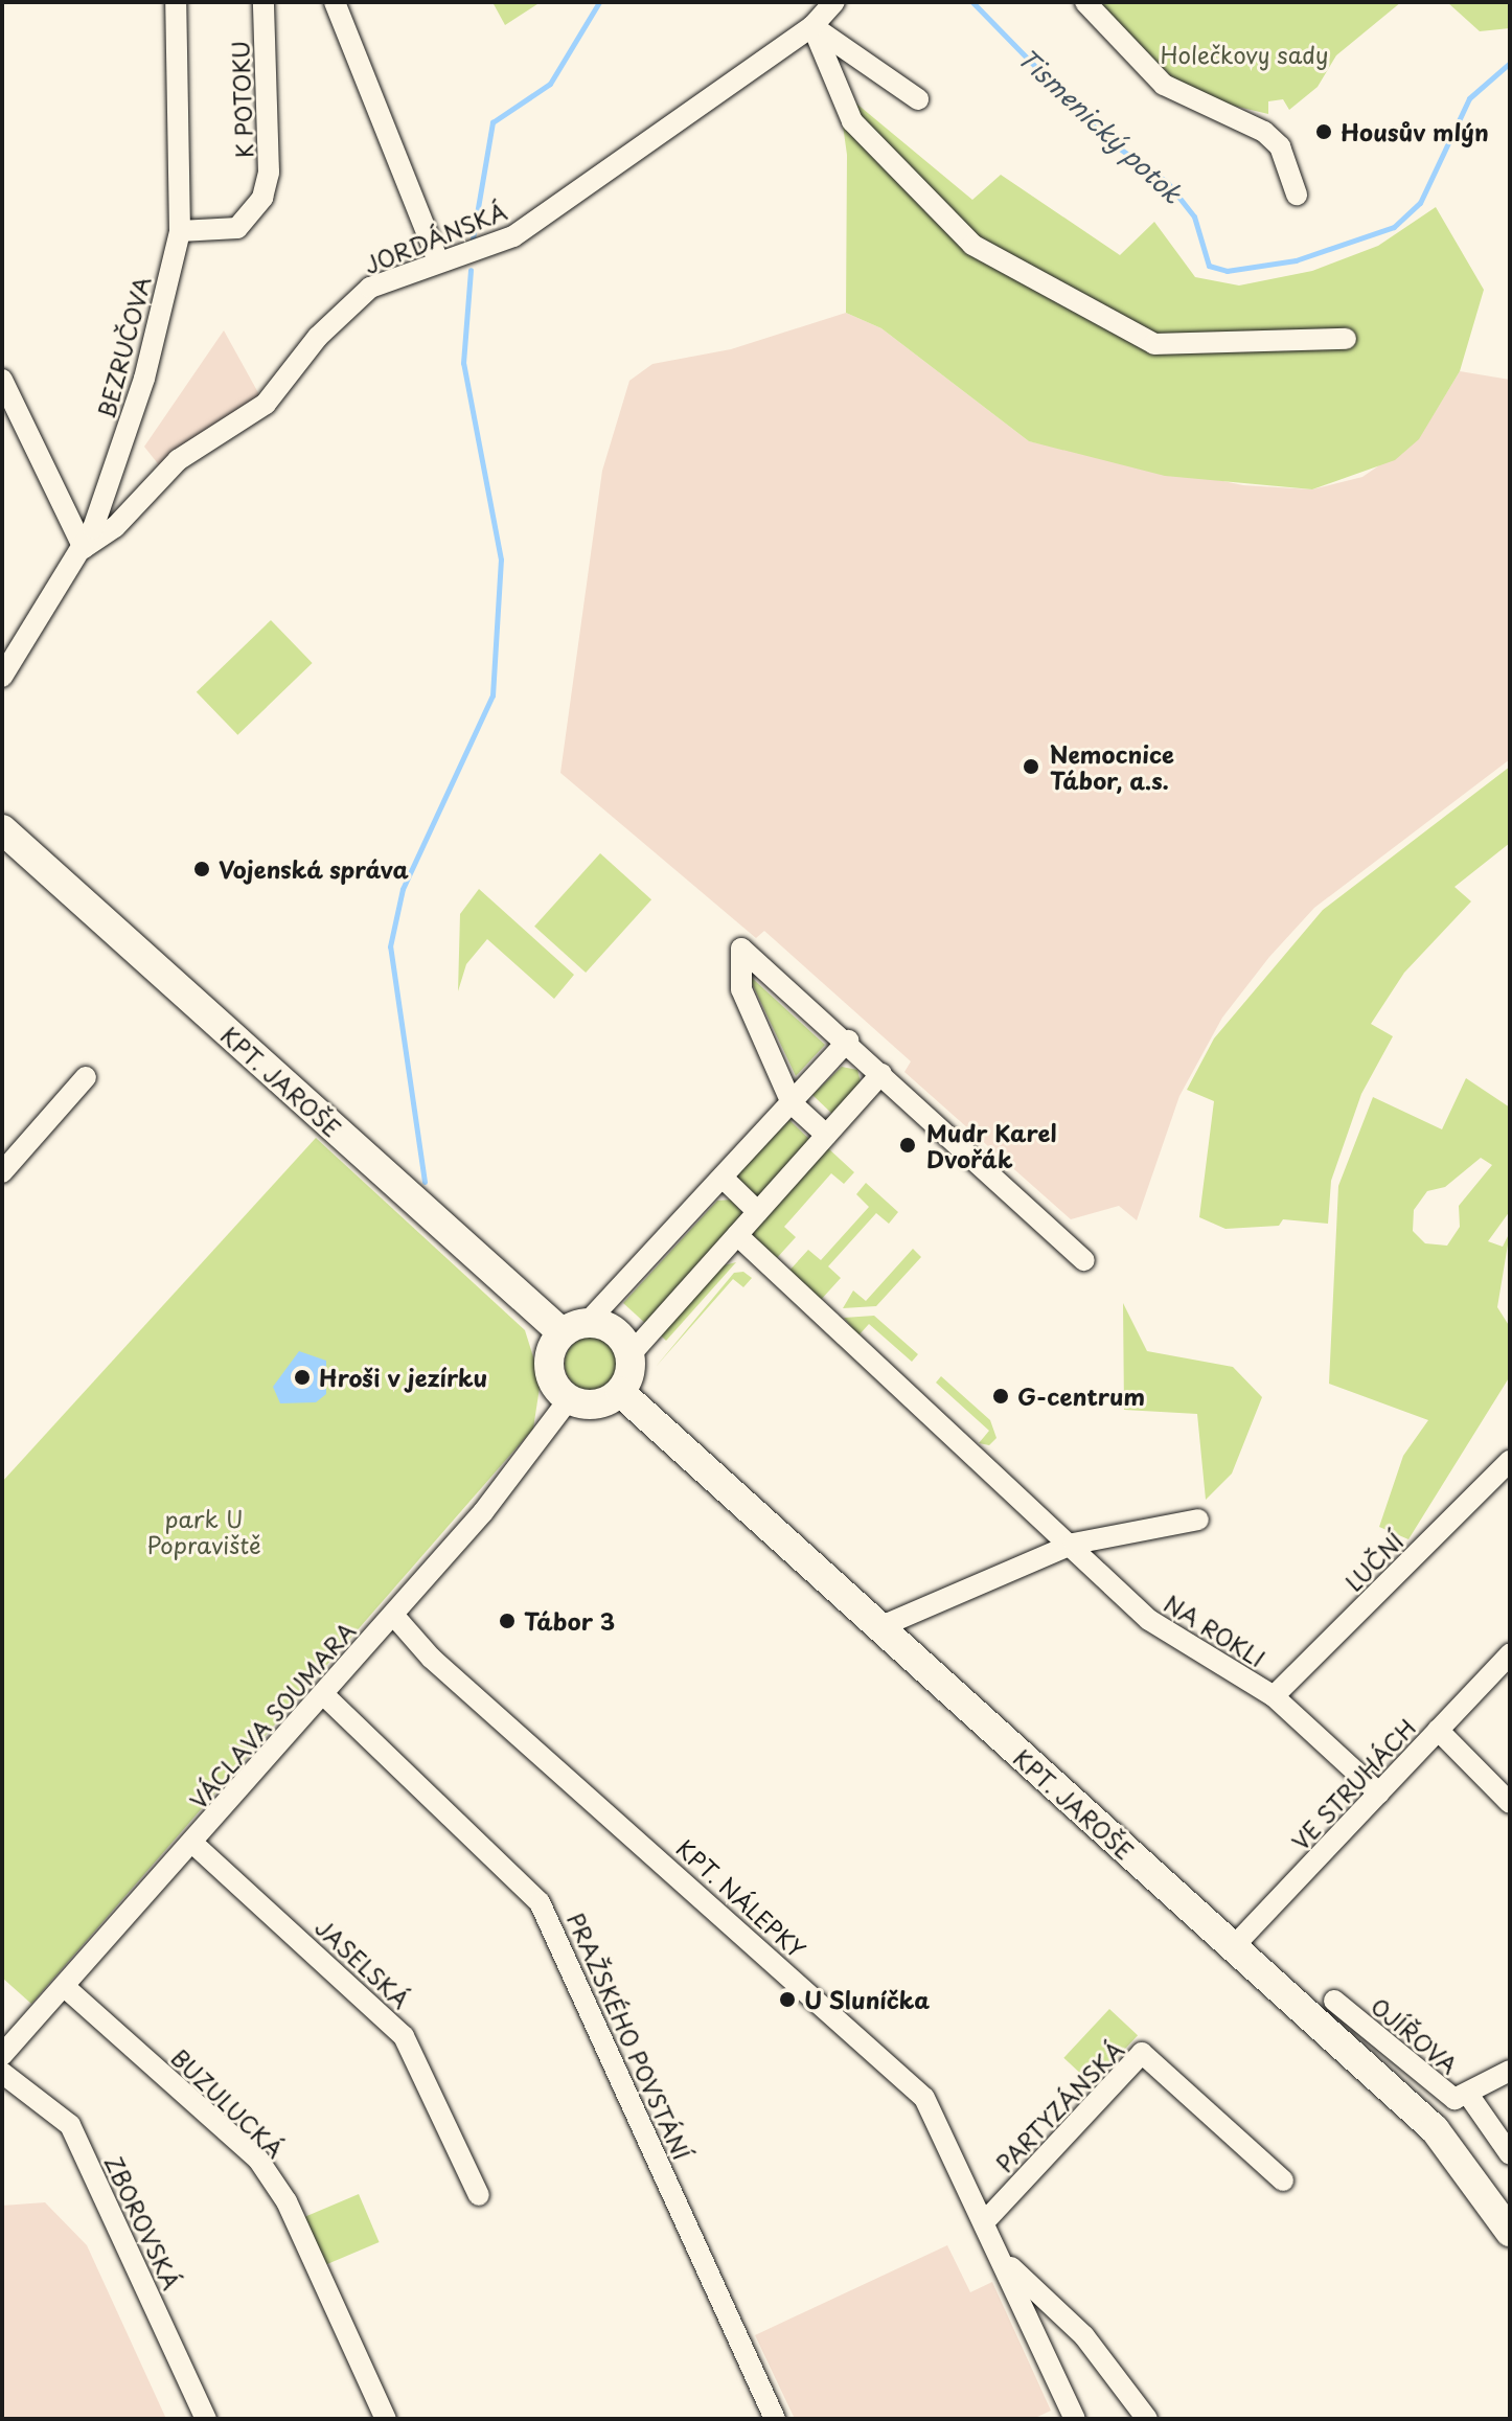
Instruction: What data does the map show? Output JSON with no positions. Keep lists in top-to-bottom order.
{
  "streets": {
    "street": [
      "K POTOKU",
      "JORDÁNSKÁ",
      "BEZRUČOVA",
      "KPT. JAROŠE",
      "LUČNÍ",
      "NA ROKLI",
      "VÁCLAVA SOUMARA",
      "VE STRUHÁCH",
      "KPT. NÁLEPKY",
      "JASELSKÁ",
      "OJÍŘOVA",
      "PRAŽSKÉHO POVSTÁNÍ",
      "BUZULUCKÁ",
      "PARTYZÁNSKÁ",
      "ZBOROVSKÁ"
    ]
  },
  "crossings": [
    ["K POTOKU", "BEZRUČOVA"],
    ["JORDÁNSKÁ", "BEZRUČOVA"],
    ["KPT. JAROŠE", "VÁCLAVA SOUMARA"],
    ["KPT. JAROŠE", "VE STRUHÁCH"],
    ["LUČNÍ", "NA ROKLI"],
    ["NA ROKLI", "VE STRUHÁCH"],
    ["VÁCLAVA SOUMARA", "KPT. NÁLEPKY"],
    ["VÁCLAVA SOUMARA", "JASELSKÁ"],
    ["VÁCLAVA SOUMARA", "PRAŽSKÉHO POVSTÁNÍ"],
    ["VÁCLAVA SOUMARA", "BUZULUCKÁ"],
    ["KPT. NÁLEPKY", "PARTYZÁNSKÁ"]
  ],
  "water": ["Tismenický potok"],
  "parks": ["Holečkovy sady", "park U Popraviště"],
  "places": [
    "Housův mlýn",
    "Nemocnice Tábor, a.s.",
    "Vojenská správa",
    "Mudr Karel Dvořák",
    "Hroši v jezírku",
    "G-centrum",
    "Tábor 3",
    "U Sluníčka"
  ]
}
